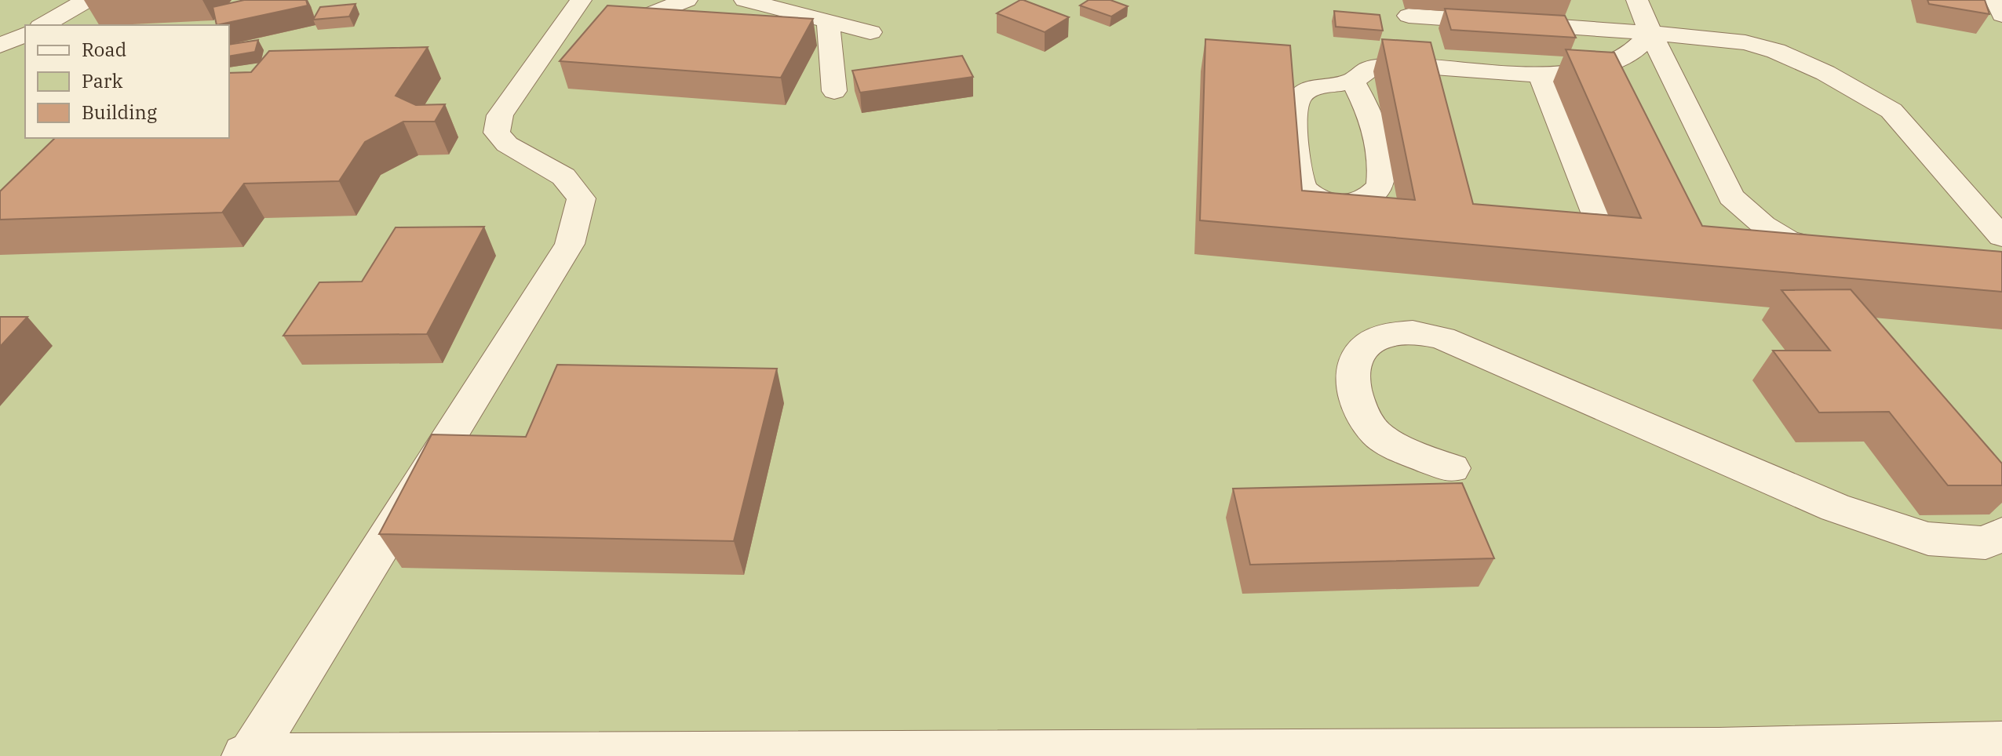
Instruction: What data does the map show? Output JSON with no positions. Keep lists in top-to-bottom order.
{
  "legend": ["Road", "Park", "Building"]
}
